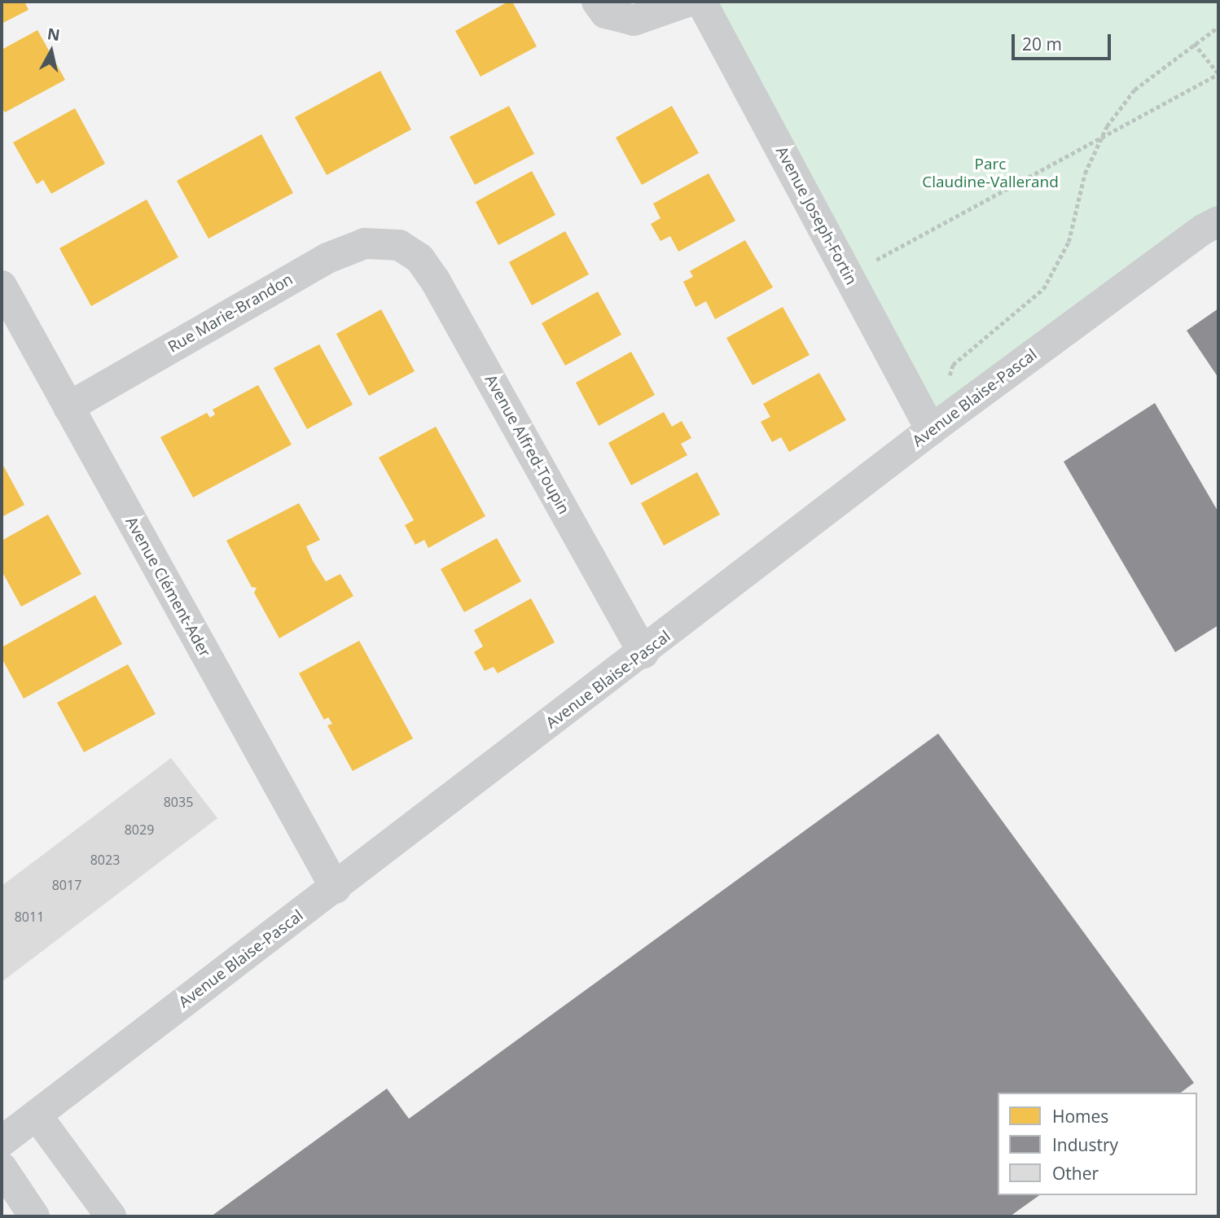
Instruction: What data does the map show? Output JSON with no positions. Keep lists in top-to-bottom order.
{
  "streets": {
    "street": [
      "Avenue Joseph-Fortin",
      "Rue Marie-Brandon",
      "Avenue Blaise-Pascal",
      "Avenue Alfred-Toupin",
      "Avenue Clément-Ader"
    ]
  },
  "crossings": [
    ["Avenue Joseph-Fortin", "Avenue Blaise-Pascal"],
    ["Rue Marie-Brandon", "Avenue Alfred-Toupin"],
    ["Rue Marie-Brandon", "Avenue Clément-Ader"],
    ["Avenue Blaise-Pascal", "Avenue Alfred-Toupin"],
    ["Avenue Blaise-Pascal", "Avenue Clément-Ader"]
  ],
  "parks": ["Parc Claudine-Vallerand"],
  "house_numbers": [
    "8035",
    "8029",
    "8023",
    "8017",
    "8011"
  ],
  "legend": ["Homes", "Industry", "Other"],
  "scale_bar": "20 m",
  "north": "top"
}
